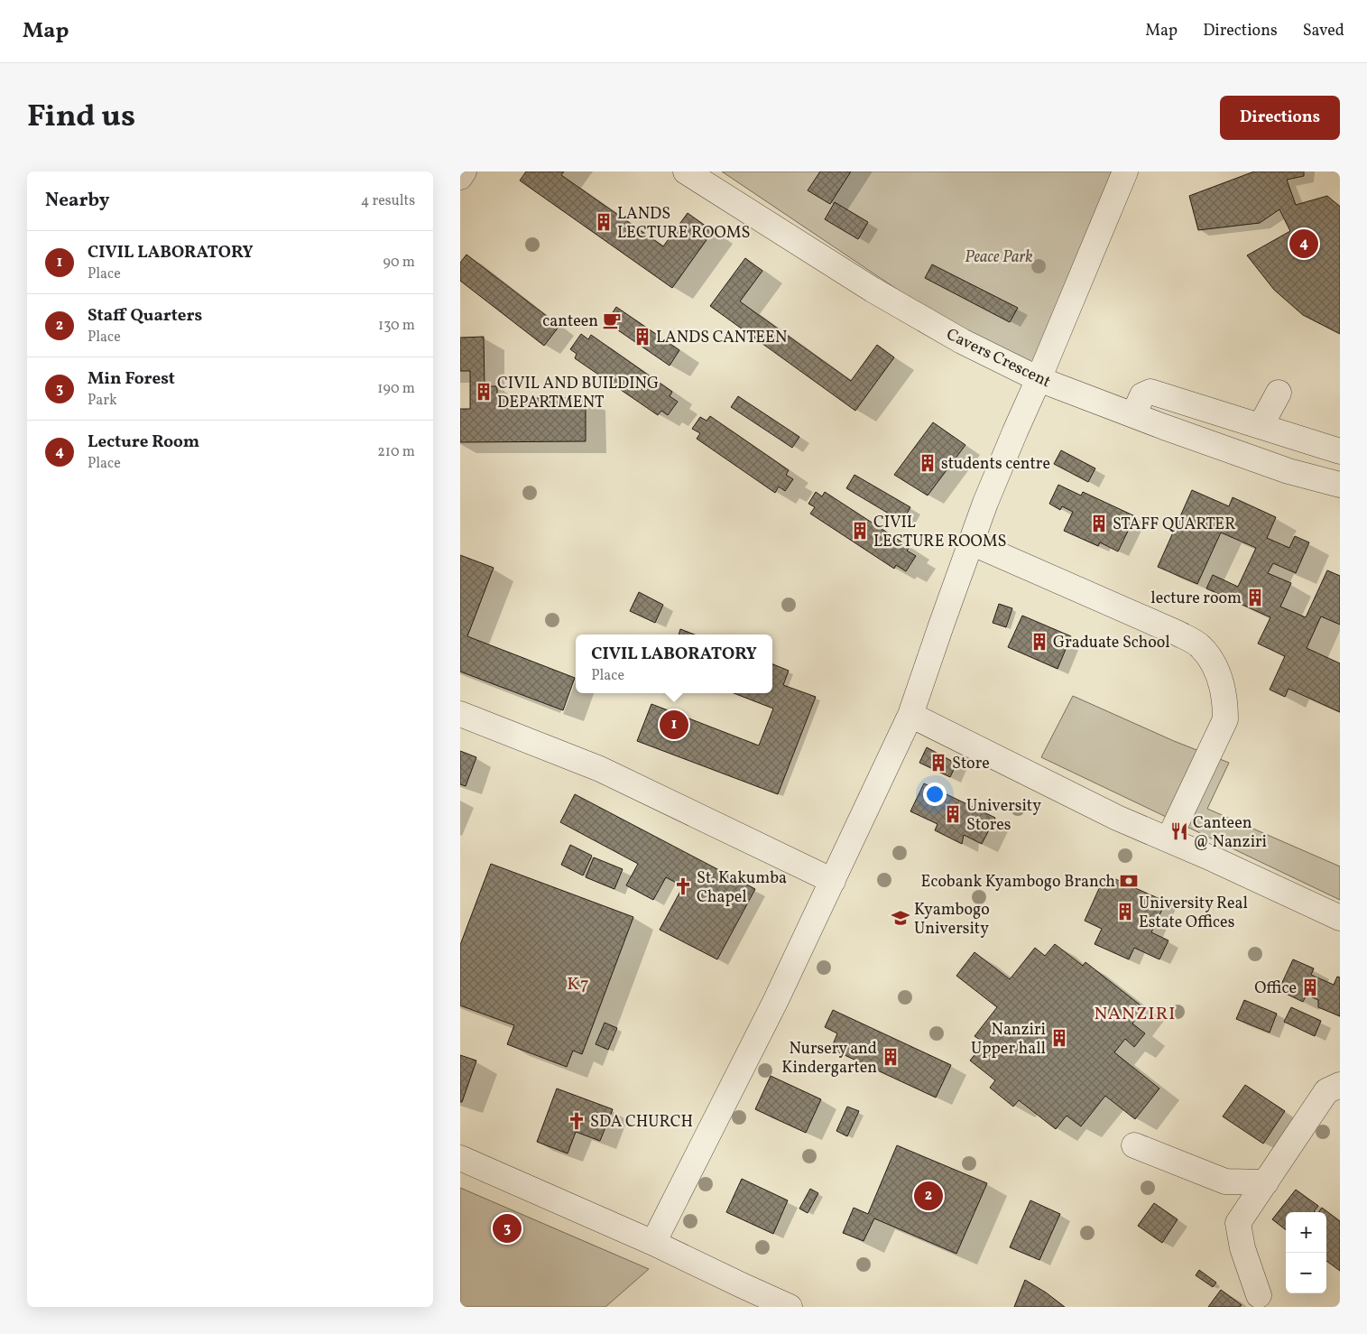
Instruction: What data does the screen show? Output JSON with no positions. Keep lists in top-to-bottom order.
{
  "streets": {
    "street": ["Cavers Crescent"]
  },
  "districts": ["K7", "NANZIRI"],
  "parks": ["Peace Park"],
  "places": {
    "building": [
      "LANDS LECTURE ROOMS",
      "LANDS CANTEEN",
      "CIVIL AND BUILDING DEPARTMENT",
      "students centre",
      "STAFF QUARTER",
      "CIVIL LECTURE ROOMS",
      "lecture room",
      "Graduate School",
      "Store",
      "University Stores",
      "University Real Estate Offices",
      "Office",
      "Nanziri Upper hall",
      "Nursery and Kindergarten"
    ],
    "cafe": ["canteen"],
    "restaurant": ["Canteen @ Nanziri"],
    "bank": ["Ecobank Kyambogo Branch"],
    "church": ["St. Kakumba Chapel", "SDA CHURCH"],
    "school or university": ["Kyambogo University"]
  },
  "page": {
    "header": "Map",
    "nav": ["Map", "Directions", "Saved"],
    "title": "Find us",
    "buttons": "Directions",
    "heading": ["Nearby", "4 results"],
    "pins": [
      "4",
      "1",
      "2",
      "3"
    ],
    "list": [
      {
        "mark": "1",
        "name": "CIVIL LABORATORY",
        "note": "Place",
        "value": "90 m"
      },
      {
        "mark": "2",
        "name": "Staff Quarters",
        "note": "Place",
        "value": "130 m"
      },
      {
        "mark": "3",
        "name": "Min Forest",
        "note": "Park",
        "value": "190 m"
      },
      {
        "mark": "4",
        "name": "Lecture Room",
        "note": "Place",
        "value": "210 m"
      }
    ],
    "popup": ["CIVIL LABORATORY", "Place"],
    "map_buttons": ["+", "−"]
  }
}
